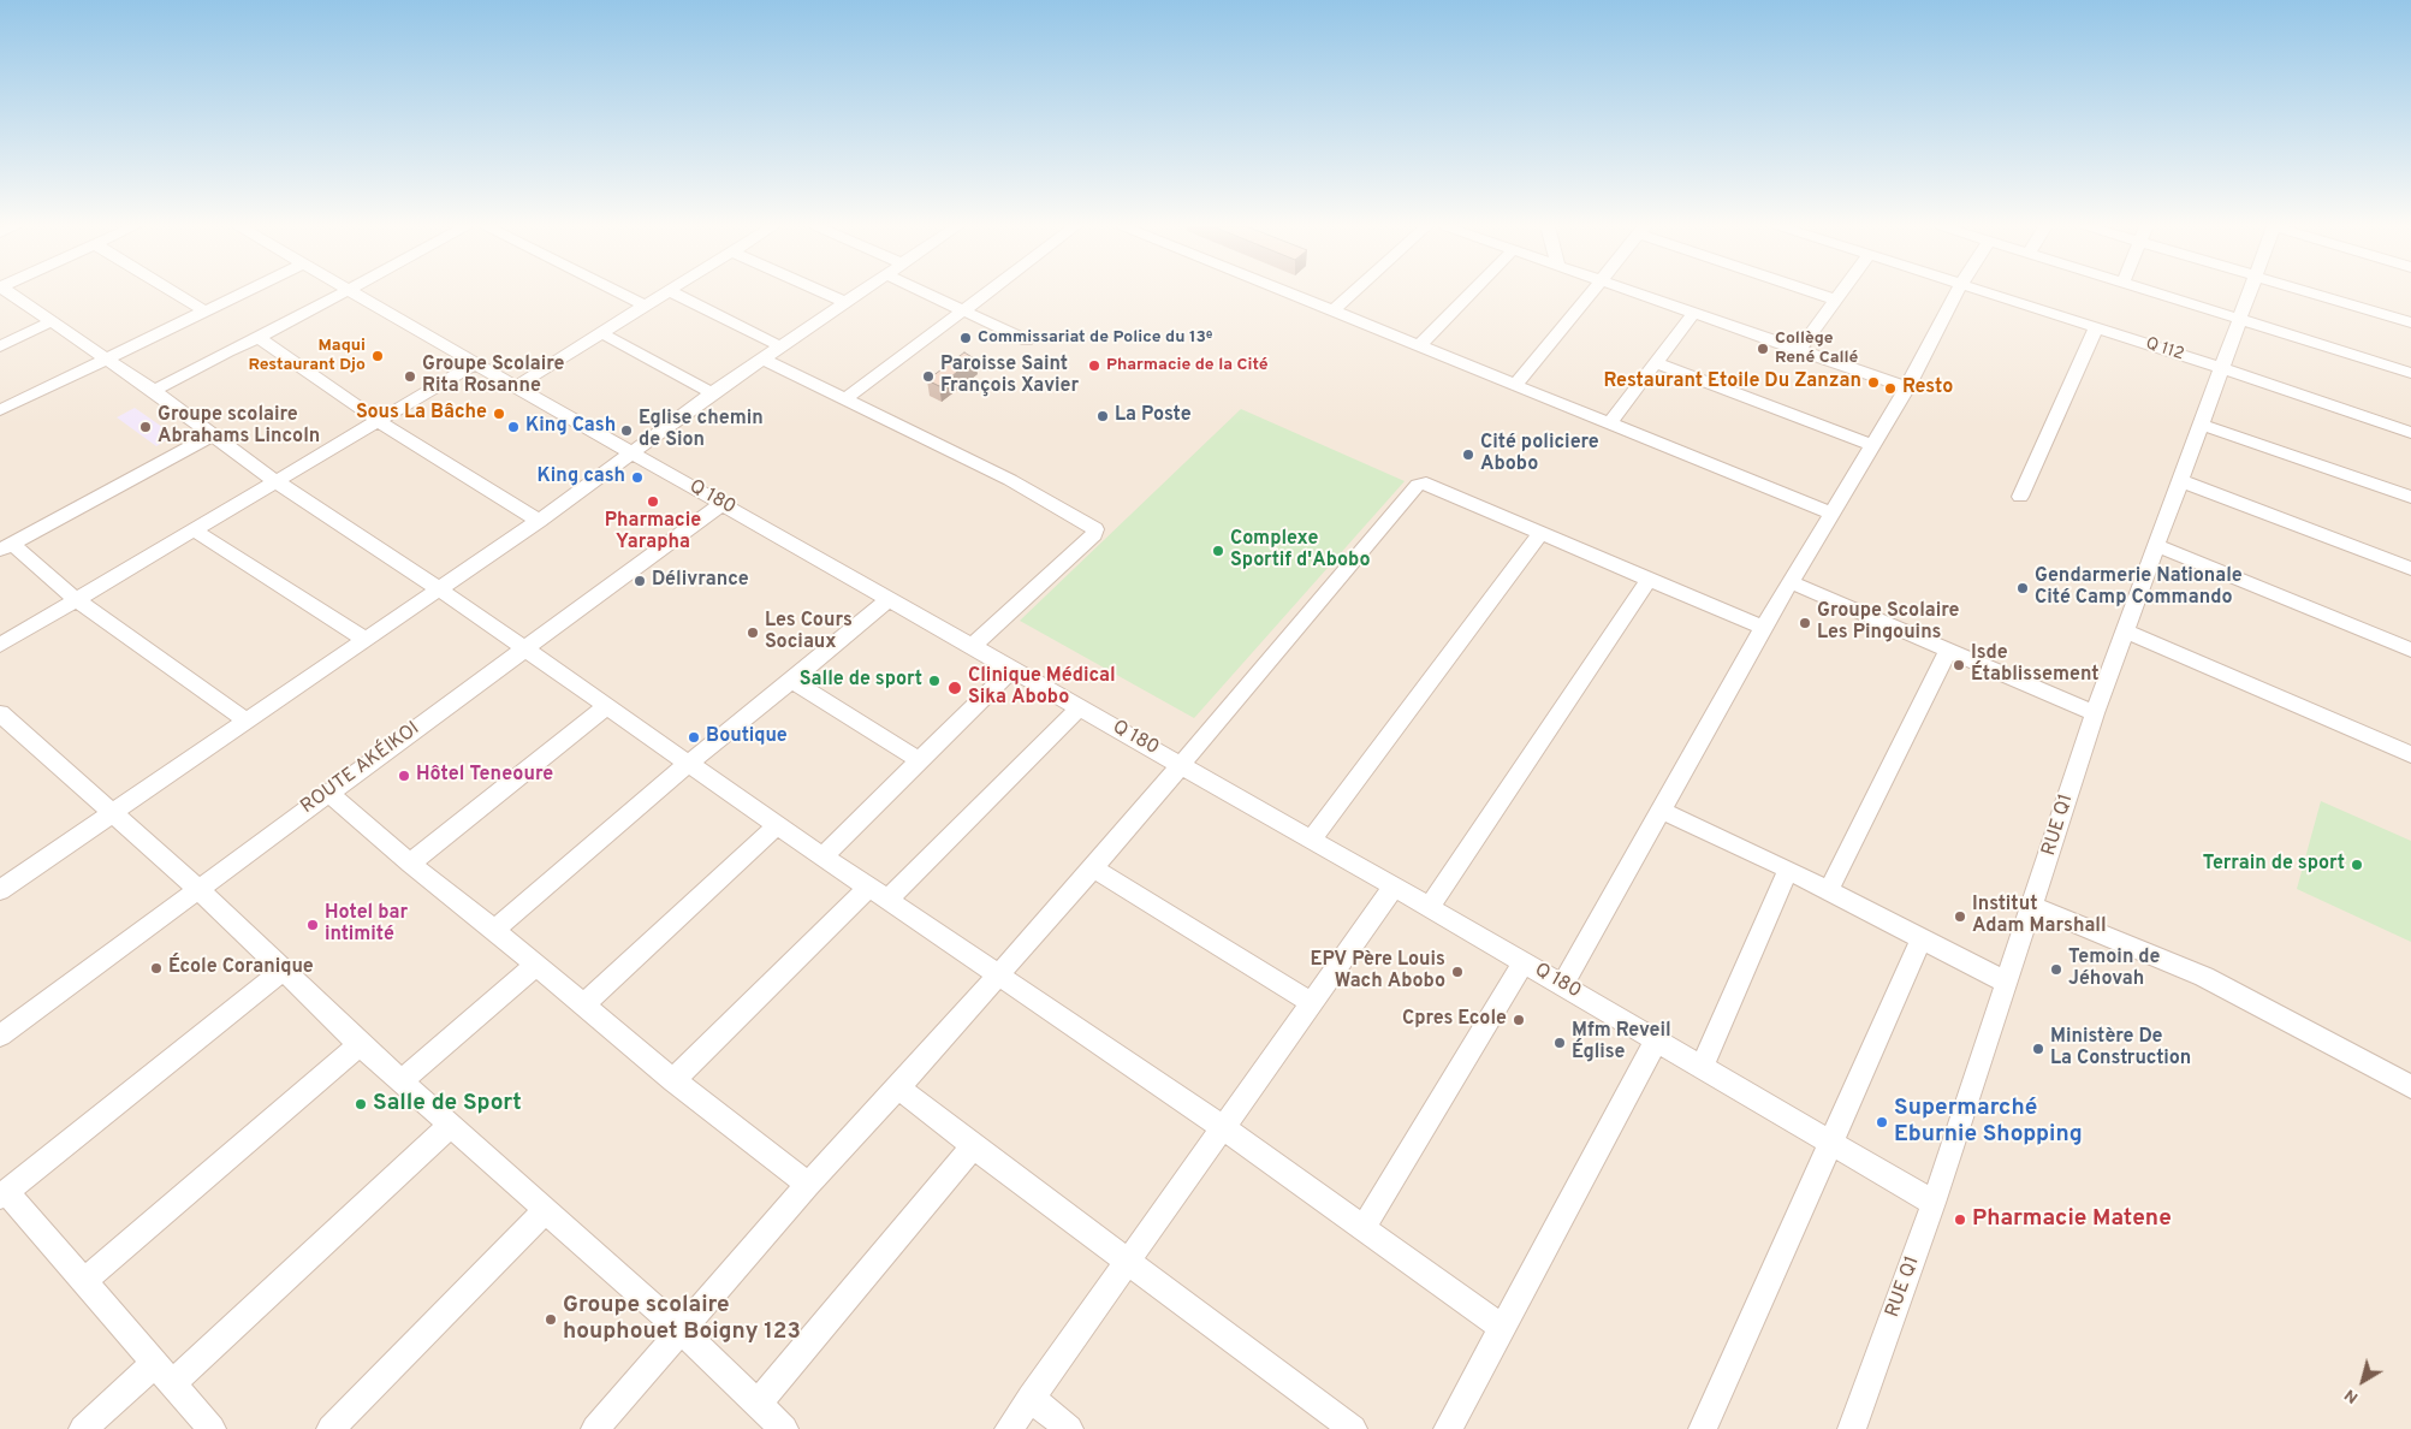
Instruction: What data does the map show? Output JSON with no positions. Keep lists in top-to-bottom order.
{
  "streets": {
    "street": [
      "Q 112",
      "Q 180",
      "ROUTE AKÉIKOI",
      "RUE Q1"
    ]
  },
  "crossings": [
    ["Q 112", "RUE Q1"],
    ["Q 180", "ROUTE AKÉIKOI"],
    ["Q 180", "RUE Q1"]
  ],
  "places": [
    "Commissariat de Police du 13ᵉ",
    "Collège René Callé",
    "Maqui Restaurant Djo",
    "Pharmacie de la Cité",
    "Groupe Scolaire Rita Rosanne",
    "Paroisse Saint François Xavier",
    "Restaurant Etoile Du Zanzan",
    "Resto",
    "Sous La Bâche",
    "La Poste",
    "Groupe scolaire Abrahams Lincoln",
    "King Cash",
    "Eglise chemin de Sion",
    "Cité policiere Abobo",
    "King cash",
    "Pharmacie Yarapha",
    "Complexe Sportif d'Abobo",
    "Délivrance",
    "Gendarmerie Nationale Cité Camp Commando",
    "Groupe Scolaire Les Pingouins",
    "Les Cours Sociaux",
    "Isde Établissement",
    "Salle de sport",
    "Clinique Médical Sika Abobo",
    "Boutique",
    "Hôtel Teneoure",
    "Terrain de sport",
    "Institut Adam Marshall",
    "Hotel bar intimité",
    "École Coranique",
    "Temoin de Jéhovah",
    "EPV Père Louis Wach Abobo",
    "Cpres Ecole",
    "Mfm Reveil Église",
    "Ministère De La Construction",
    "Salle de Sport",
    "Supermarché Eburnie Shopping",
    "Pharmacie Matene",
    "Groupe scolaire houphouet Boigny 123"
  ],
  "north": "bottom left"
}
